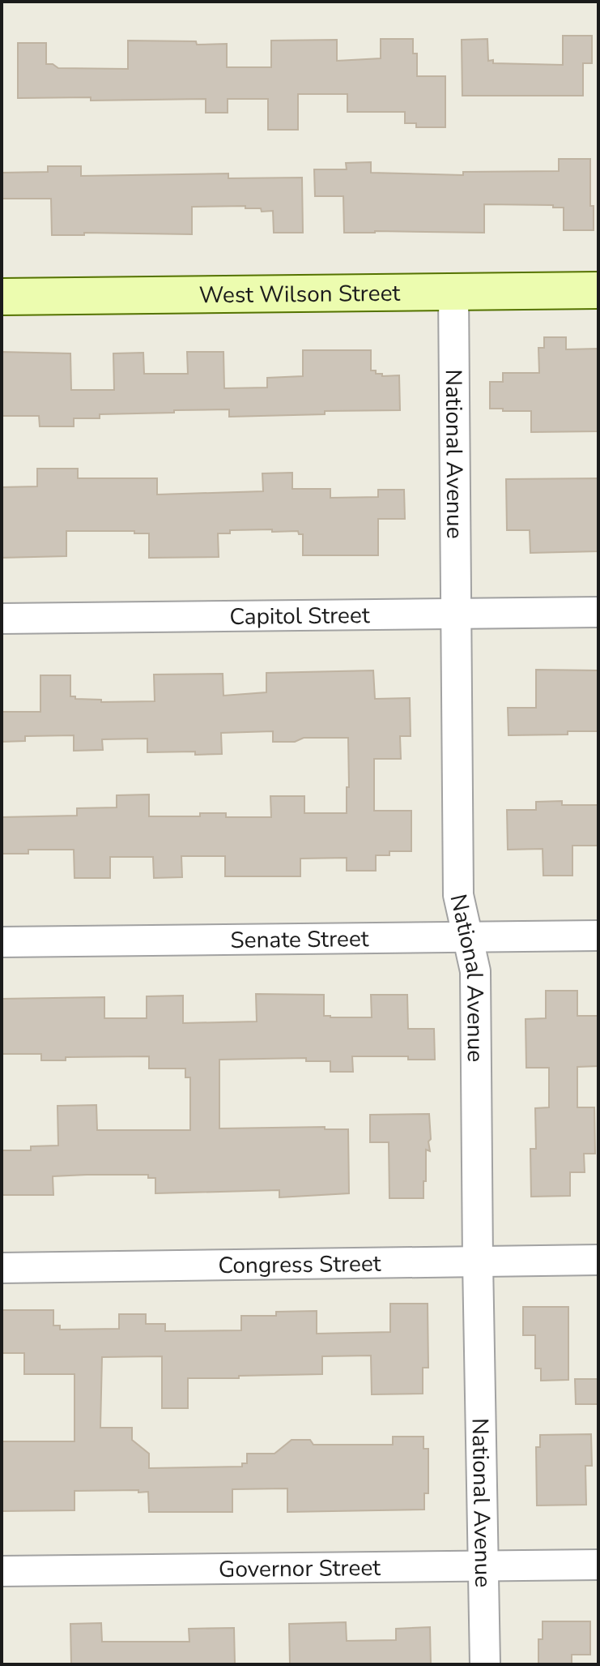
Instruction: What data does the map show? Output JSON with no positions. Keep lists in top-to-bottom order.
{
  "streets": {
    "street": [
      "West Wilson Street",
      "National Avenue",
      "Capitol Street",
      "Senate Street",
      "Congress Street",
      "Governor Street"
    ]
  },
  "crossings": [
    ["West Wilson Street", "National Avenue"],
    ["National Avenue", "Capitol Street"],
    ["National Avenue", "Senate Street"],
    ["National Avenue", "Congress Street"],
    ["National Avenue", "Governor Street"]
  ]
}
